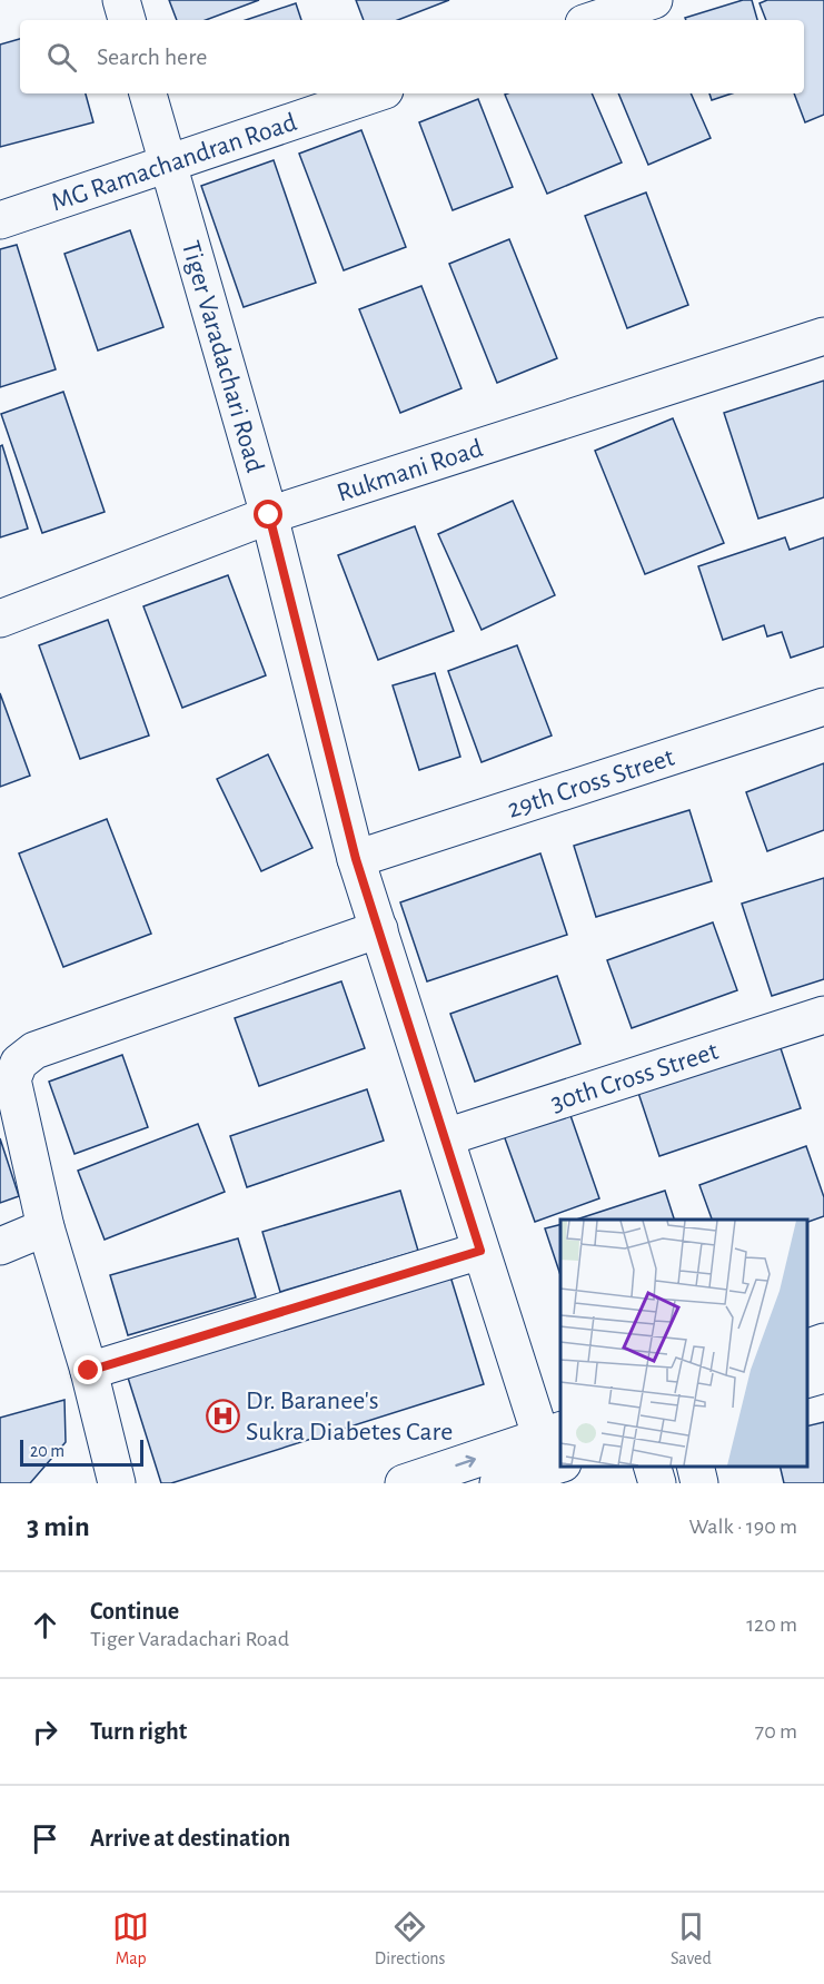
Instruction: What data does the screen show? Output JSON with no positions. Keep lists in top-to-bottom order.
{
  "streets": {
    "street": [
      "MG Ramachandran Road",
      "Tiger Varadachari Road",
      "Rukmani Road",
      "29th Cross Street",
      "30th Cross Street"
    ]
  },
  "crossings": [
    ["MG Ramachandran Road", "Tiger Varadachari Road"],
    ["Tiger Varadachari Road", "Rukmani Road"],
    ["Tiger Varadachari Road", "29th Cross Street"],
    ["Tiger Varadachari Road", "30th Cross Street"]
  ],
  "places": {
    "hospital": ["Dr. Baranee's Sukra Diabetes Care"]
  },
  "scale_bar": "20 m",
  "page": {
    "search": "Search here",
    "scale": "20 m",
    "heading": ["3 min", "Walk · 190 m"],
    "list": [
      ["Continue", "Tiger Varadachari Road", "120 m"],
      ["Turn right", "70 m"],
      "Arrive at destination"
    ],
    "nav": ["Map", "Directions", "Saved"]
  }
}
